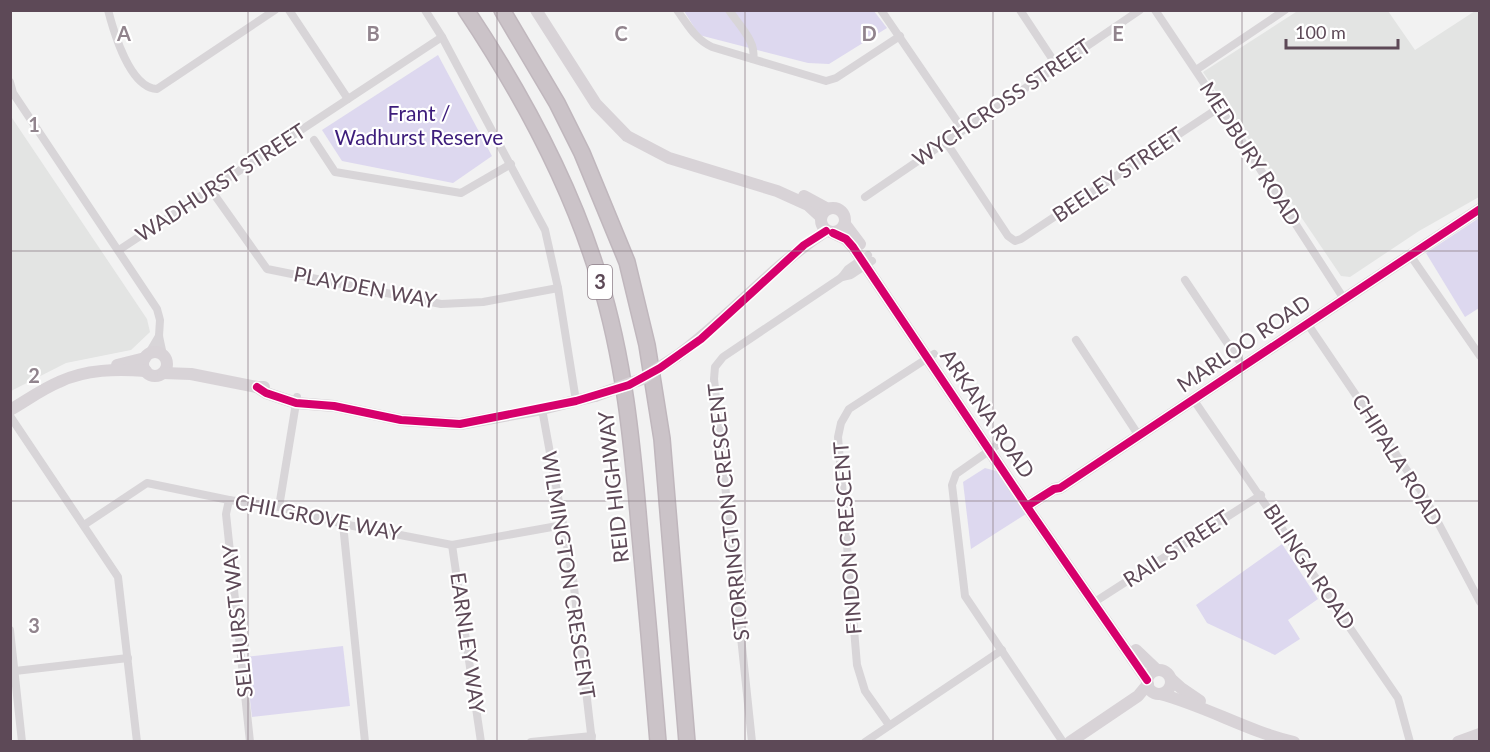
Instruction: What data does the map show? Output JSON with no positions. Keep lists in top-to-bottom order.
{
  "streets": {
    "highway": ["3", "REID HIGHWAY"],
    "street": [
      "WYCHCROSS STREET",
      "MEDBURY ROAD",
      "BEELEY STREET",
      "WADHURST STREET",
      "PLAYDEN WAY",
      "MARLOO ROAD",
      "ARKANA ROAD",
      "CHIPALA ROAD",
      "STORRINGTON CRESCENT",
      "CHILGROVE WAY",
      "FINDON CRESCENT",
      "RAIL STREET",
      "BILINGA ROAD",
      "WILMINGTON CRESCENT",
      "SELHURST WAY",
      "EARNLEY WAY"
    ]
  },
  "crossings": [
    ["WYCHCROSS STREET", "BEELEY STREET"],
    ["MEDBURY ROAD", "BEELEY STREET"],
    ["MEDBURY ROAD", "MARLOO ROAD"],
    ["WADHURST STREET", "PLAYDEN WAY"],
    ["MARLOO ROAD", "ARKANA ROAD"],
    ["MARLOO ROAD", "CHIPALA ROAD"],
    ["MARLOO ROAD", "BILINGA ROAD"],
    ["ARKANA ROAD", "STORRINGTON CRESCENT"],
    ["ARKANA ROAD", "FINDON CRESCENT"],
    ["ARKANA ROAD", "RAIL STREET"],
    ["CHILGROVE WAY", "WILMINGTON CRESCENT"],
    ["CHILGROVE WAY", "SELHURST WAY"],
    ["CHILGROVE WAY", "EARNLEY WAY"],
    ["RAIL STREET", "BILINGA ROAD"]
  ],
  "parks": ["Frant / Wadhurst Reserve"],
  "scale_bar": "100 m",
  "grid": {
    "columns": [
      "A",
      "B",
      "C",
      "D",
      "E"
    ],
    "rows": ["1", "2", "3"]
  }
}
